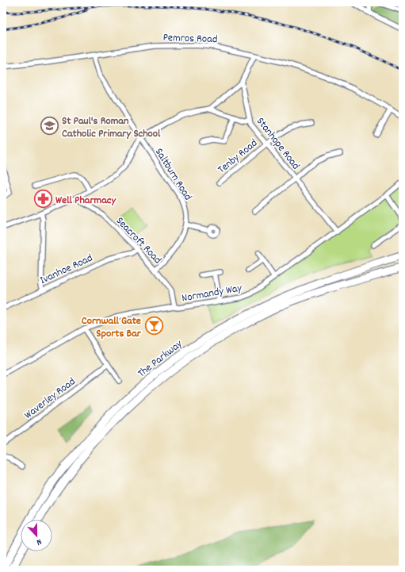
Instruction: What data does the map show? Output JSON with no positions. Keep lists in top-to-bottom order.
{
  "streets": {
    "highway": ["The Parkway"],
    "street": [
      "Pemros Road",
      "Stanhope Road",
      "Tenby Road",
      "Saltburn Road",
      "Seacroft Road",
      "Ivanhoe Road",
      "Normandy Way",
      "Waverley Road"
    ]
  },
  "crossings": [
    ["Pemros Road", "Saltburn Road"],
    ["Stanhope Road", "Tenby Road"],
    ["Stanhope Road", "Normandy Way"],
    ["Saltburn Road", "Seacroft Road"],
    ["Seacroft Road", "Ivanhoe Road"],
    ["Seacroft Road", "Normandy Way"]
  ],
  "places": {
    "school or university": ["St Paul's Roman Catholic Primary School"],
    "pharmacy": ["Well Pharmacy"],
    "bar": ["Cornwall Gate Sports Bar"]
  },
  "north": "bottom"
}
